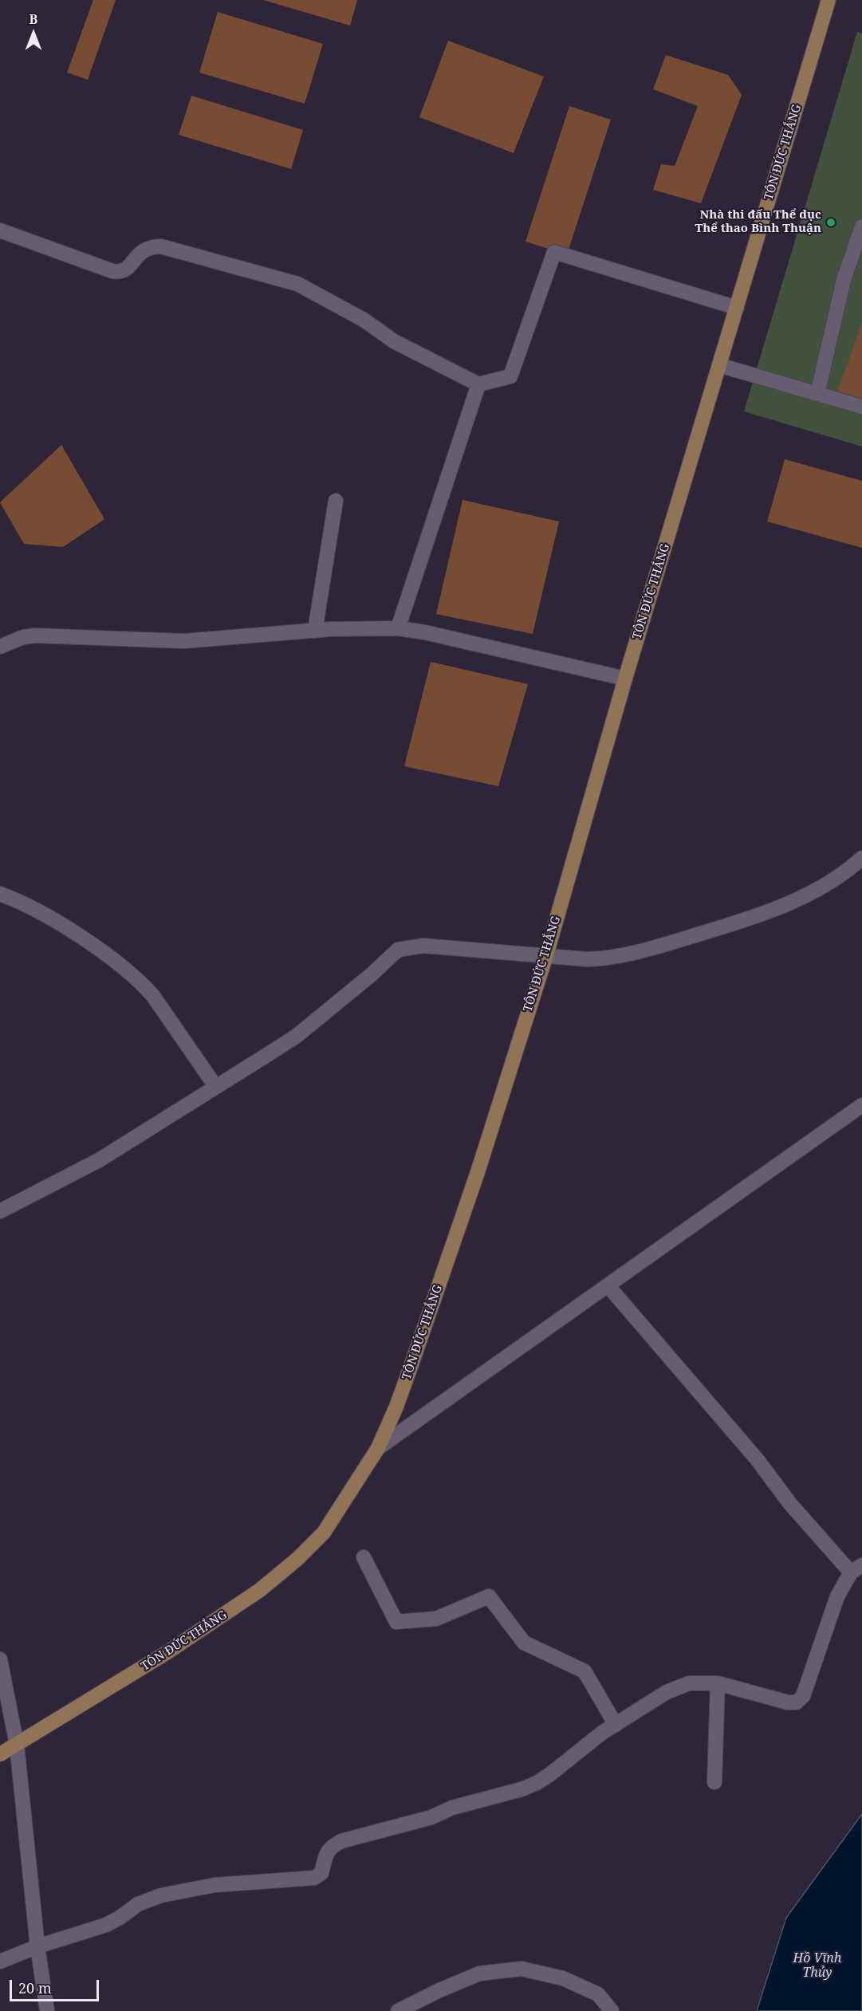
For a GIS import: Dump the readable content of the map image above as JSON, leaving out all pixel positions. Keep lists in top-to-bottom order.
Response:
{
  "streets": {
    "street": ["TÔN ĐỨC THẮNG"]
  },
  "water": ["Hồ Vĩnh Thủy"],
  "places": ["Nhà thi đấu Thể dục Thể thao Bình Thuận"],
  "scale_bar": "20 m",
  "north": "top"
}
